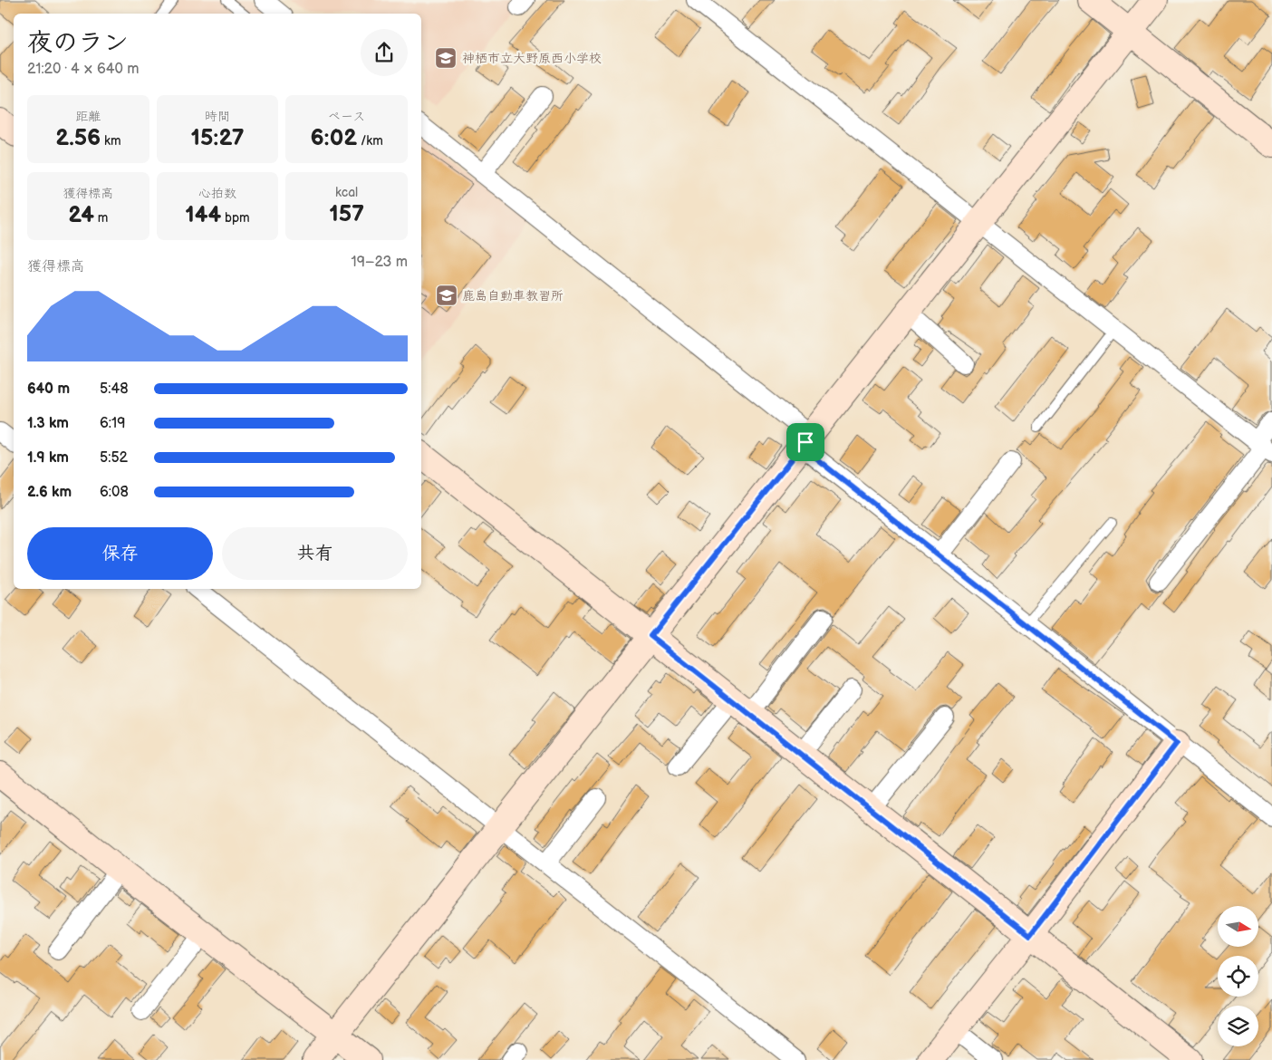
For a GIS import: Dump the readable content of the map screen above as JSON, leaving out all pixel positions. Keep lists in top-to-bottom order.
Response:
{
  "places": {
    "school or university": ["神栖市立大野原西小学校", "鹿島自動車教習所"]
  },
  "north": "right",
  "page": {
    "heading": ["夜のラン", "21:20 · 4 × 640 m"],
    "stats": [
      ["距離", "2.56 km"],
      ["時間", "15:27"],
      ["ペース", "6:02 /km"],
      ["獲得標高", "24 m"],
      ["心拍数", "144 bpm"],
      ["kcal", "157"]
    ],
    "chart": ["獲得標高", "19–23 m"],
    "list": [
      {
        "name": "640 m",
        "note": "5:48"
      },
      {
        "name": "1.3 km",
        "note": "6:19"
      },
      {
        "name": "1.9 km",
        "note": "5:52"
      },
      {
        "name": "2.6 km",
        "note": "6:08"
      }
    ],
    "buttons": ["保存", "共有"]
  }
}
